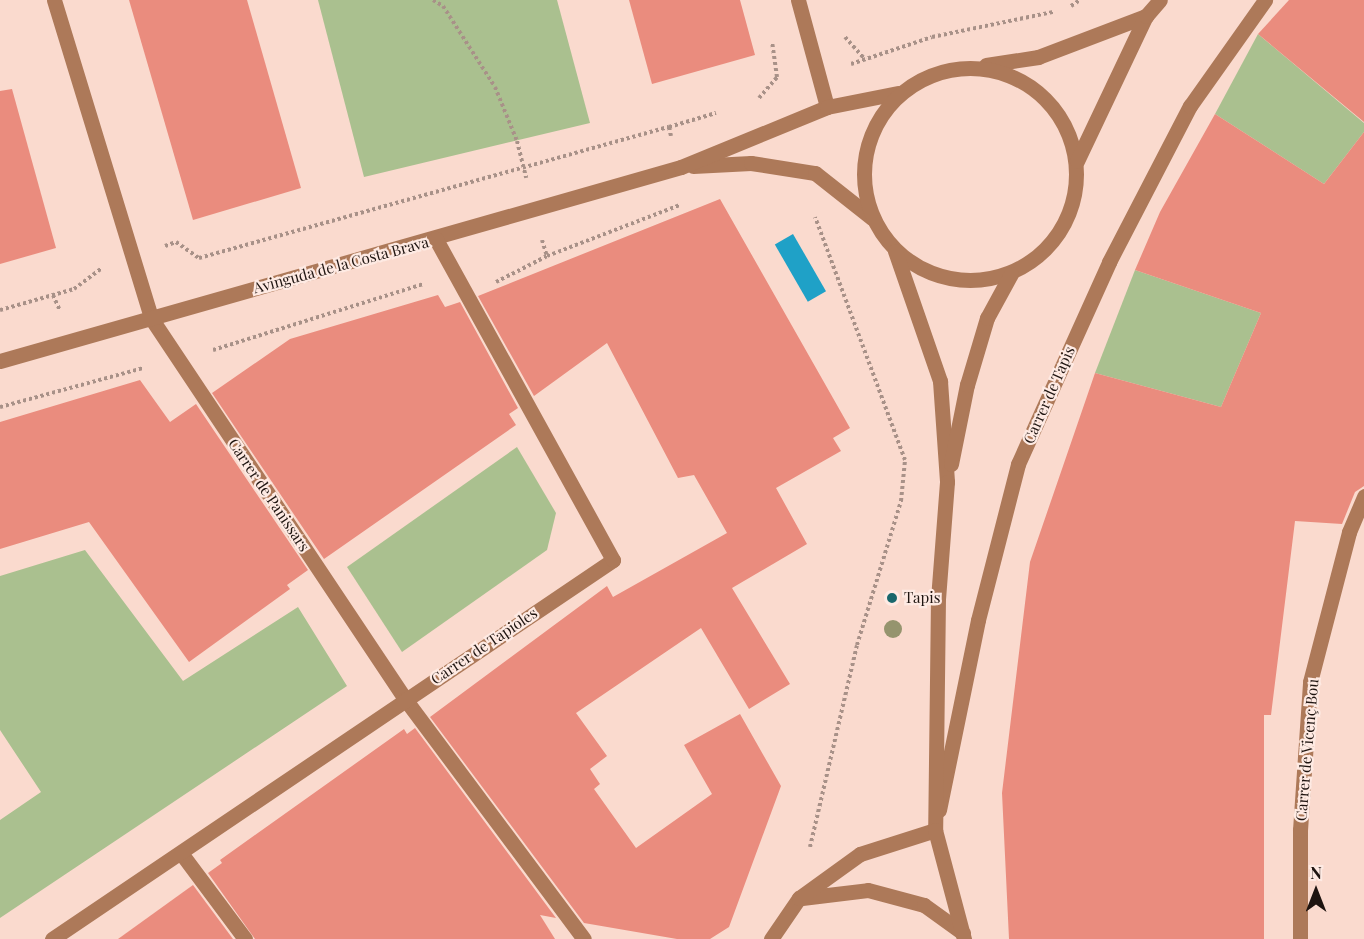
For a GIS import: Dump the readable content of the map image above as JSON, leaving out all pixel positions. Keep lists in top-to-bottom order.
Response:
{
  "streets": {
    "street": [
      "Avinguda de la Costa Brava",
      "Carrer de Tapis",
      "Carrer de Panissars",
      "Carrer de Tapioles",
      "Carrer de Vicenç Bou"
    ]
  },
  "crossings": [
    ["Avinguda de la Costa Brava", "Carrer de Tapis"],
    ["Avinguda de la Costa Brava", "Carrer de Panissars"],
    ["Avinguda de la Costa Brava", "Carrer de Tapioles"],
    ["Carrer de Panissars", "Carrer de Tapioles"]
  ],
  "places": ["Tapis"],
  "north": "top"
}
